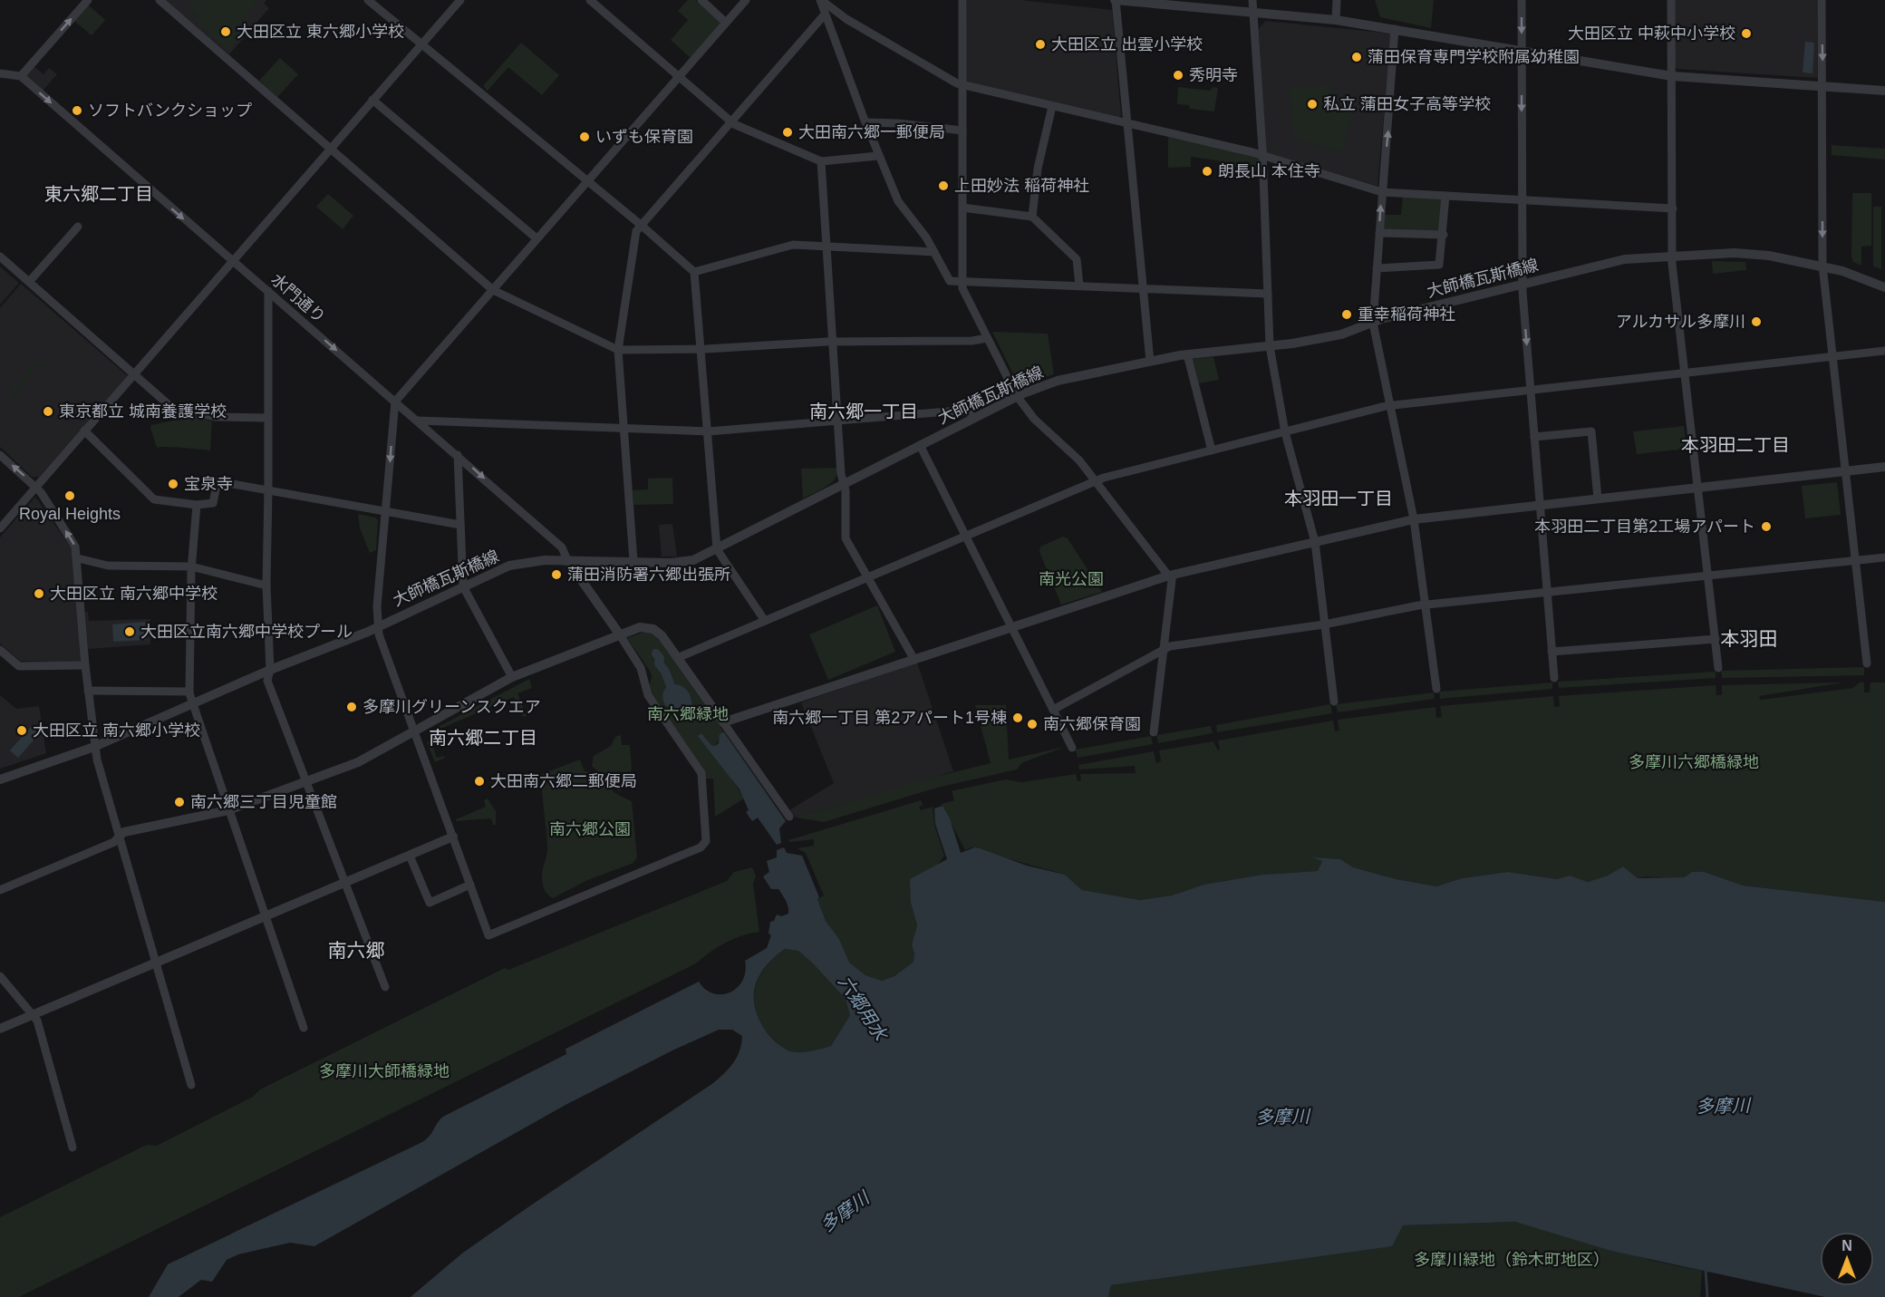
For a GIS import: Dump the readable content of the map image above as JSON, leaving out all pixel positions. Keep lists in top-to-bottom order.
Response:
{
  "streets": {
    "street": ["大師橋瓦斯橋線", "水門通り"]
  },
  "crossings": [
    ["大師橋瓦斯橋線", "水門通り"]
  ],
  "one_way": ["水門通り"],
  "districts": [
    "東六郷二丁目",
    "南六郷一丁目",
    "本羽田二丁目",
    "本羽田一丁目",
    "本羽田",
    "南六郷二丁目",
    "南六郷"
  ],
  "water": ["六郷用水", "多摩川"],
  "parks": [
    "南光公園",
    "南六郷緑地",
    "多摩川六郷橋緑地",
    "南六郷公園",
    "多摩川大師橋緑地",
    "多摩川緑地（鈴木町地区）"
  ],
  "places": [
    "大田区立 東六郷小学校",
    "大田区立 中萩中小学校",
    "大田区立 出雲小学校",
    "蒲田保育専門学校附属幼稚園",
    "秀明寺",
    "私立 蒲田女子高等学校",
    "ソフトバンクショップ",
    "大田南六郷一郵便局",
    "いずも保育園",
    "朗長山 本住寺",
    "上田妙法 稲荷神社",
    "重幸稲荷神社",
    "アルカサル多摩川",
    "東京都立 城南養護学校",
    "宝泉寺",
    "Royal Heights",
    "本羽田二丁目第2工場アパート",
    "蒲田消防署六郷出張所",
    "大田区立 南六郷中学校",
    "大田区立南六郷中学校プール",
    "多摩川グリーンスクエア",
    "南六郷一丁目 第2アパート1号棟",
    "南六郷保育園",
    "大田区立 南六郷小学校",
    "大田南六郷二郵便局",
    "南六郷三丁目児童館"
  ],
  "north": "top"
}
